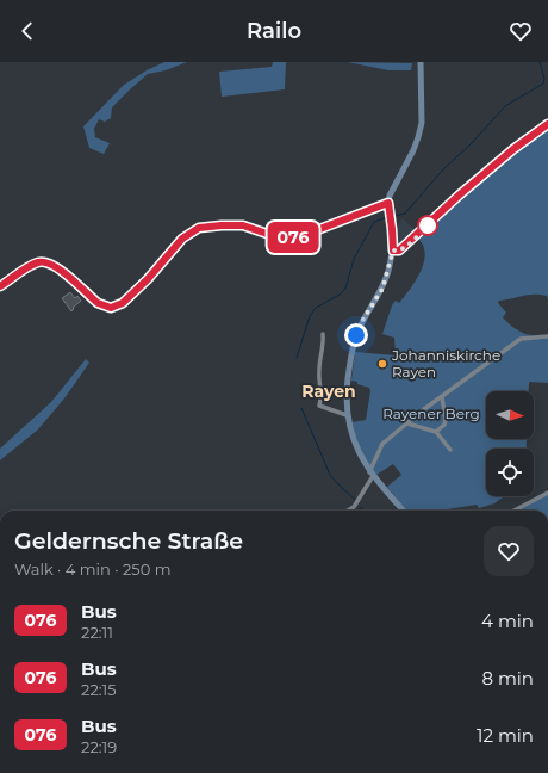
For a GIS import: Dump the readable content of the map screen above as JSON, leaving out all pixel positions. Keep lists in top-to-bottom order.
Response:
{
  "districts": ["Rayen"],
  "parks": ["Rayener Berg"],
  "places": ["Johanniskirche Rayen"],
  "lines": ["bus line 076"],
  "north": "right",
  "page": {
    "header": "Railo",
    "on_map": "076",
    "heading": ["Geldernsche Straße", "Walk · 4 min · 250 m"],
    "list": [
      {
        "mark": "076",
        "name": "Bus",
        "note": "22:11",
        "value": "4 min"
      },
      {
        "mark": "076",
        "name": "Bus",
        "note": "22:15",
        "value": "8 min"
      },
      {
        "mark": "076",
        "name": "Bus",
        "note": "22:19",
        "value": "12 min"
      }
    ]
  }
}
